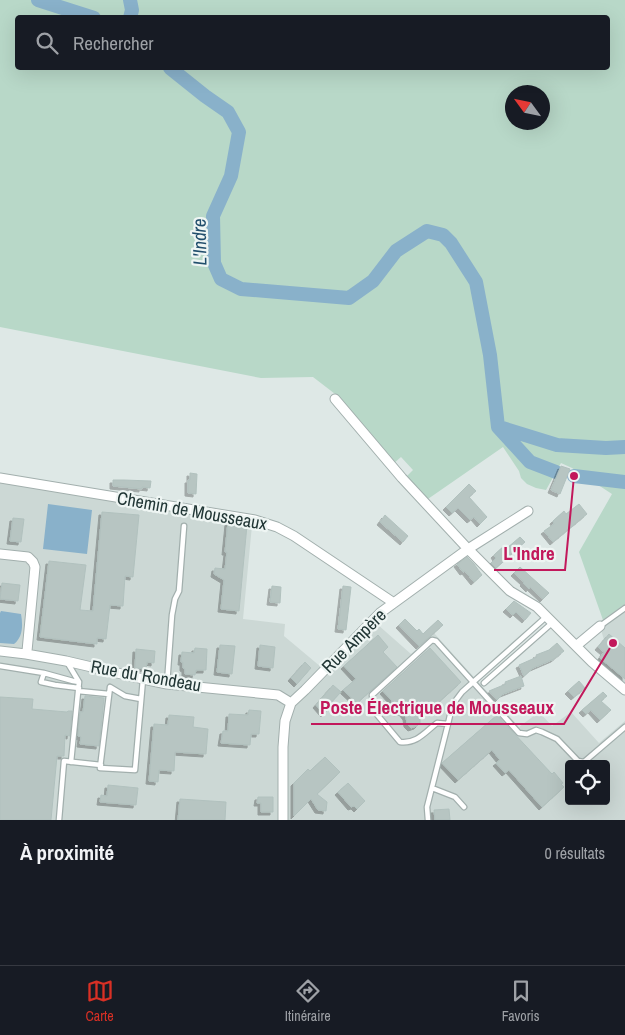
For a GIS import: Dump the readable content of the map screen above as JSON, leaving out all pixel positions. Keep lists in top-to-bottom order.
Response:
{
  "streets": {
    "street": ["Chemin de Mousseaux", "Rue Ampère", "Rue du Rondeau"]
  },
  "crossings": [
    ["Chemin de Mousseaux", "Rue Ampère"],
    ["Rue Ampère", "Rue du Rondeau"]
  ],
  "water": ["L'Indre"],
  "places": ["L'Indre", "Poste Électrique de Mousseaux"],
  "north": "top left",
  "page": {
    "search": "Rechercher",
    "heading": ["À proximité", "0 résultats"],
    "nav": ["Carte", "Itinéraire", "Favoris"]
  }
}
